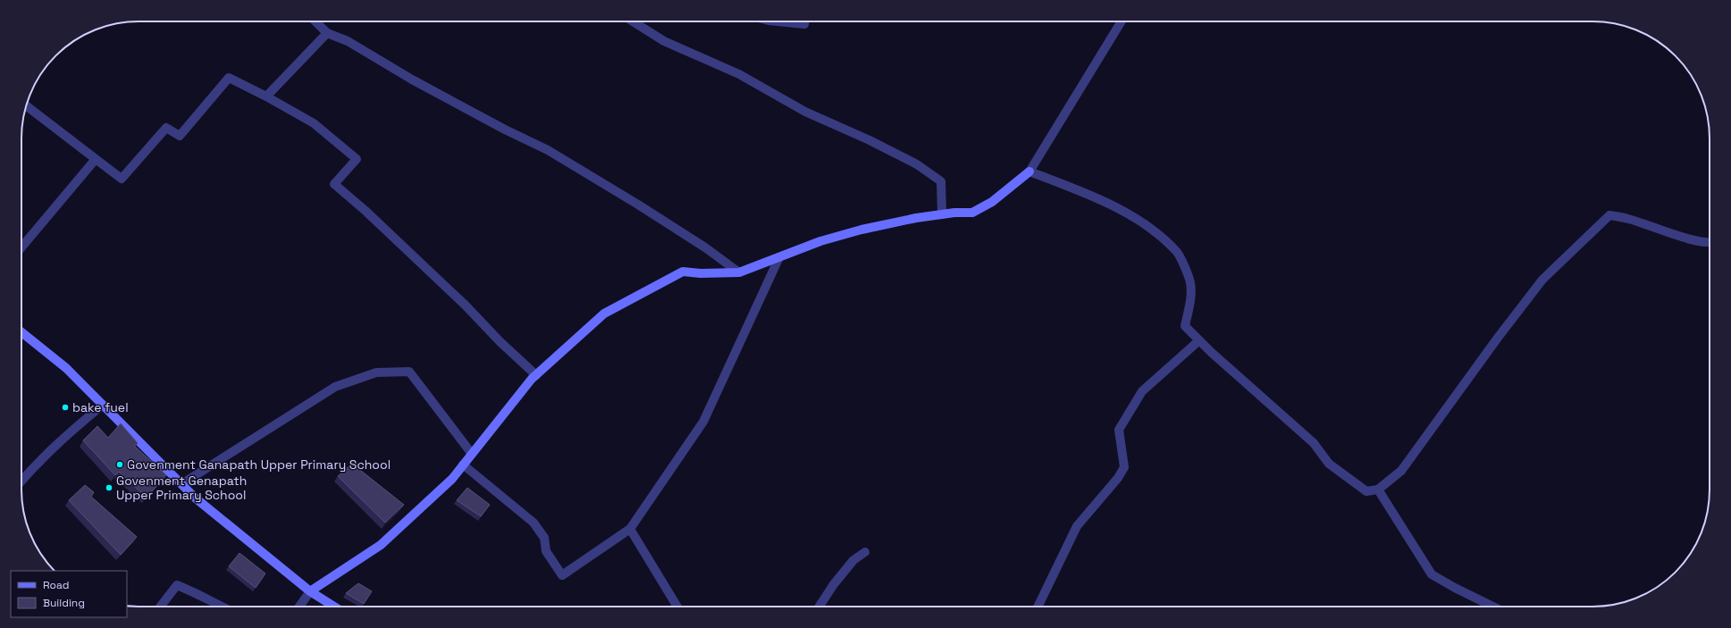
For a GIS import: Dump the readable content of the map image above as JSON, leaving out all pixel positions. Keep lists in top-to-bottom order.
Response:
{
  "places": ["bake fuel", "Govenment Ganapath Upper Primary School", "Govenment Genapath Upper Primary School"],
  "legend": ["Road", "Building"]
}
